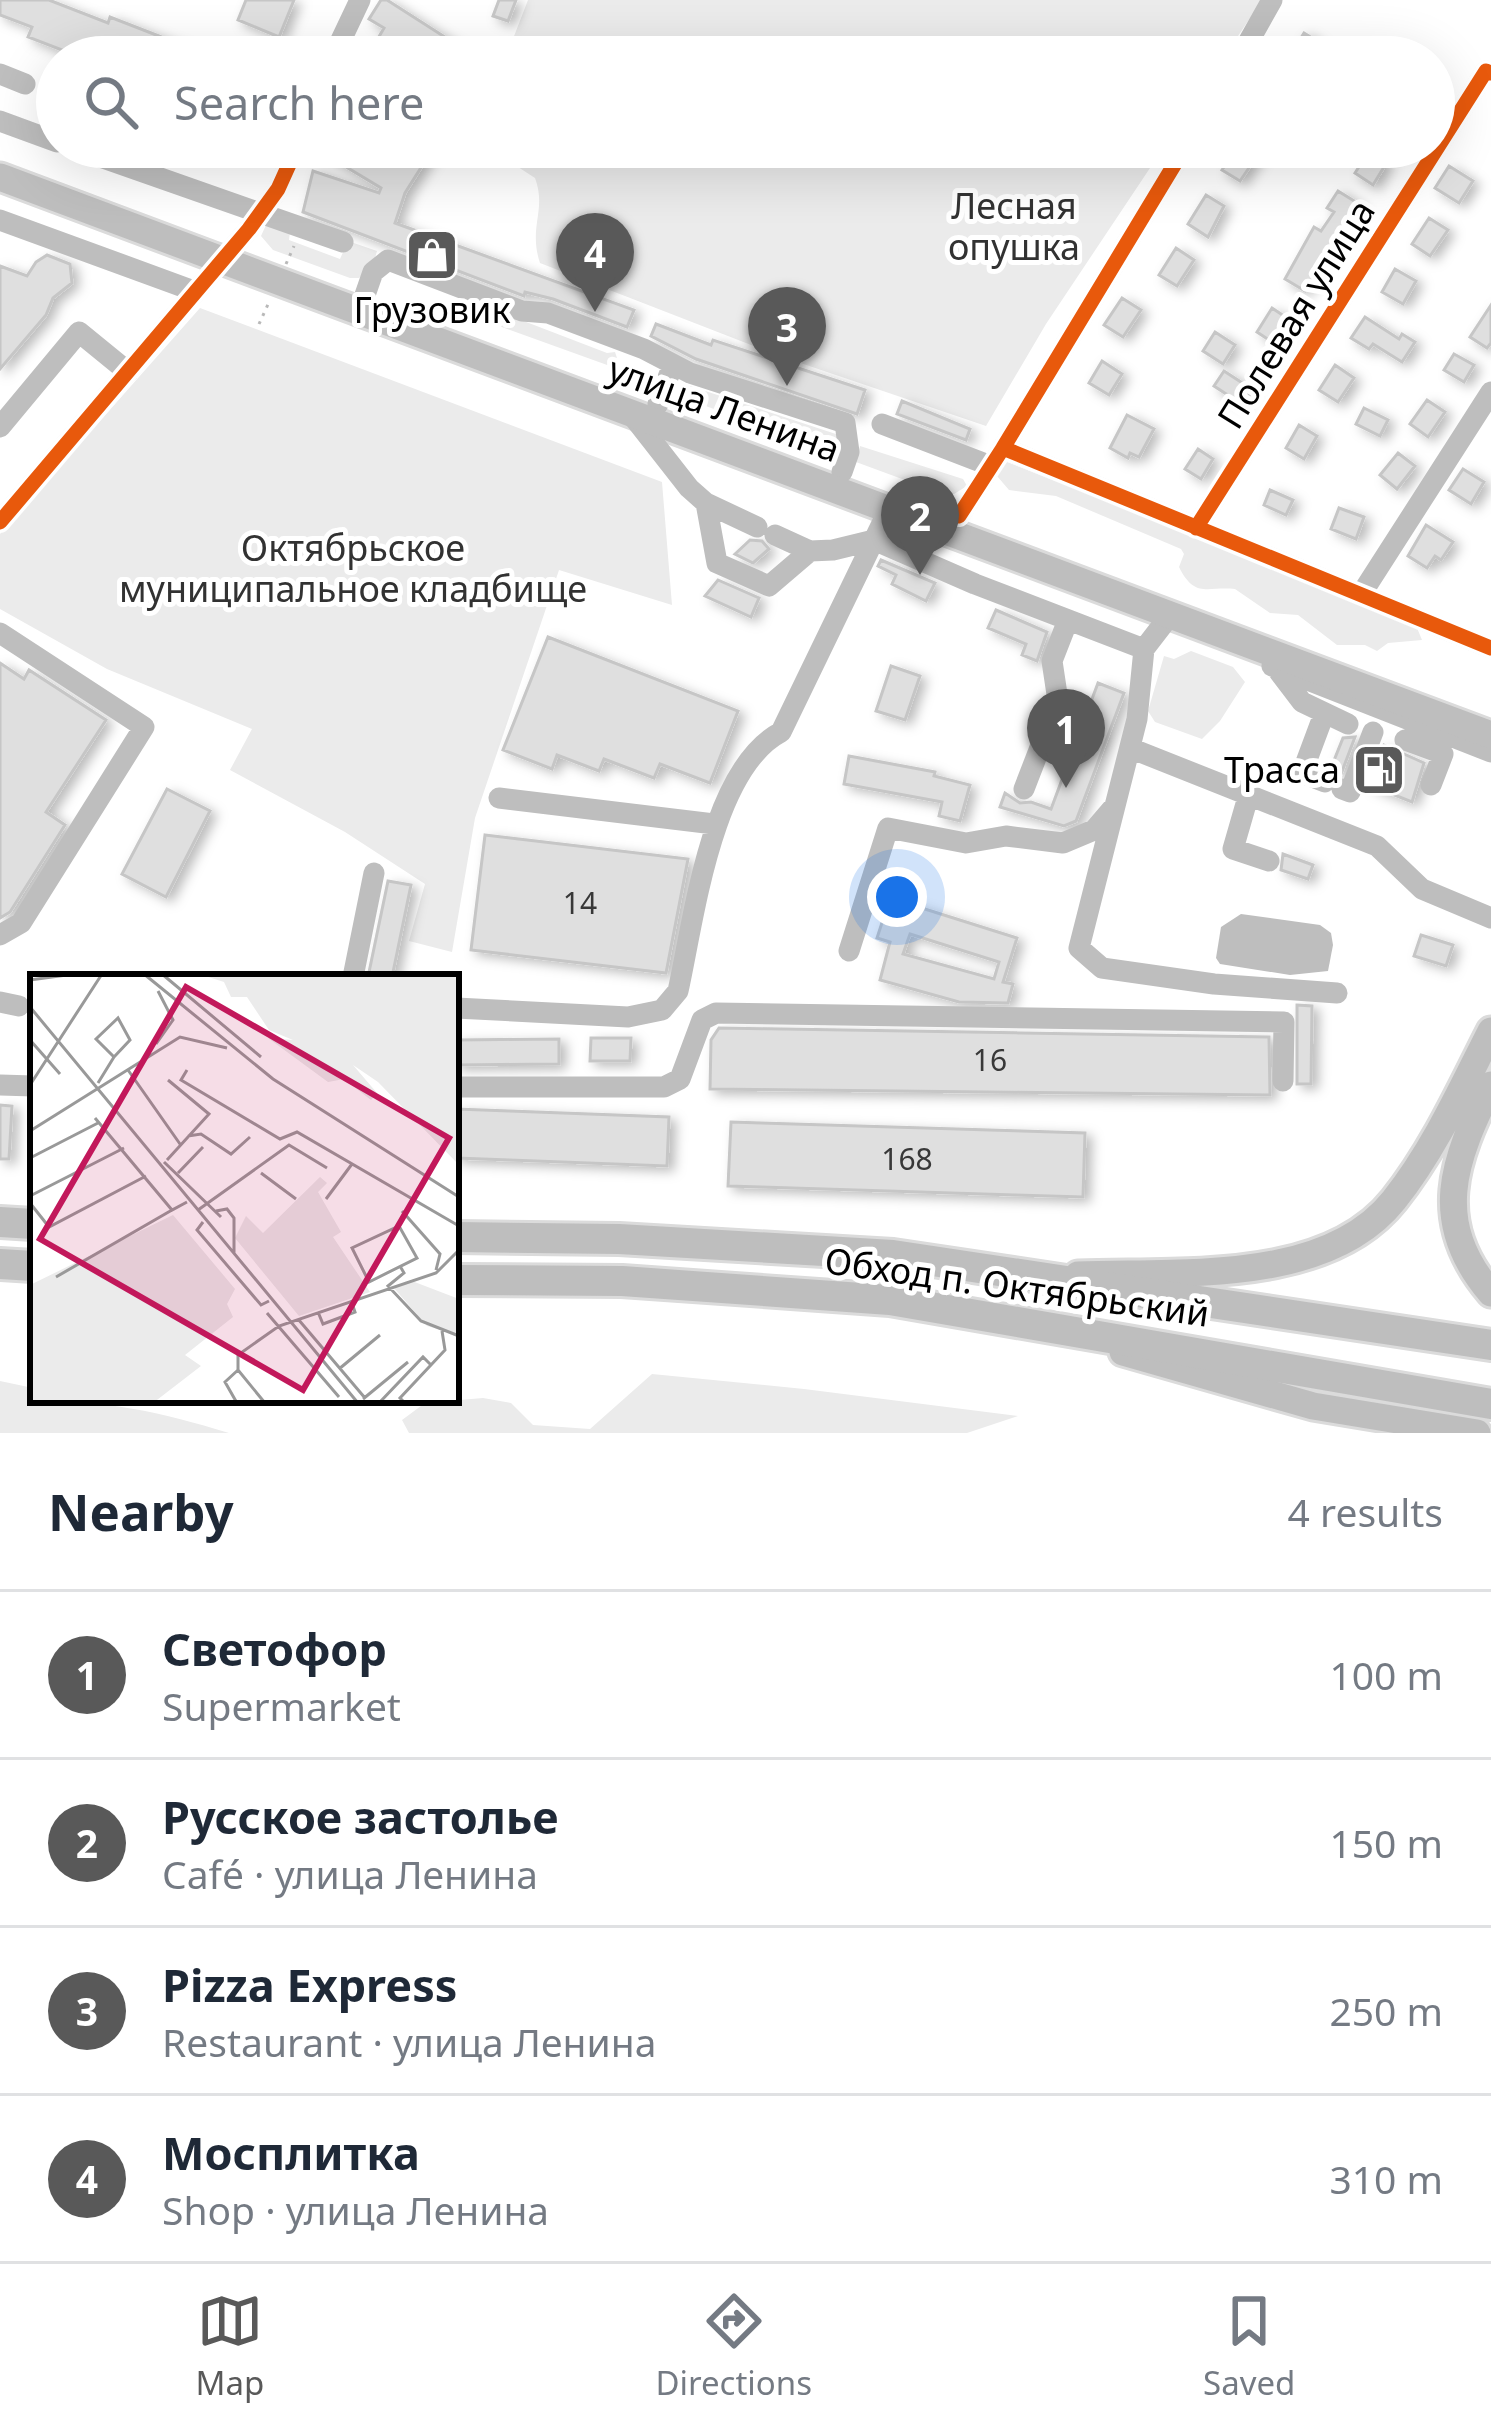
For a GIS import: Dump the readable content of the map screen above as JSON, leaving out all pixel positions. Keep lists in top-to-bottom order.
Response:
{
  "streets": {
    "highway": ["Обход п. Октябрьский"],
    "main road": ["улица Ленина"],
    "street": ["Полевая улица"]
  },
  "parks": ["Лесная опушка", "Октябрьское муниципальное кладбище"],
  "places": {
    "shop": ["Грузовик"],
    "fuel station": ["Трасса"]
  },
  "house_numbers": ["14", "16", "168"],
  "page": {
    "search": "Search here",
    "pins": [
      "4",
      "3",
      "2",
      "1"
    ],
    "heading": ["Nearby", "4 results"],
    "list": [
      {
        "mark": "1",
        "name": "Светофор",
        "note": "Supermarket",
        "value": "100 m"
      },
      {
        "mark": "2",
        "name": "Русское застолье",
        "note": "Café · улица Ленина",
        "value": "150 m"
      },
      {
        "mark": "3",
        "name": "Pizza Express",
        "note": "Restaurant · улица Ленина",
        "value": "250 m"
      },
      {
        "mark": "4",
        "name": "Мосплитка",
        "note": "Shop · улица Ленина",
        "value": "310 m"
      }
    ],
    "nav": ["Map", "Directions", "Saved"]
  }
}
